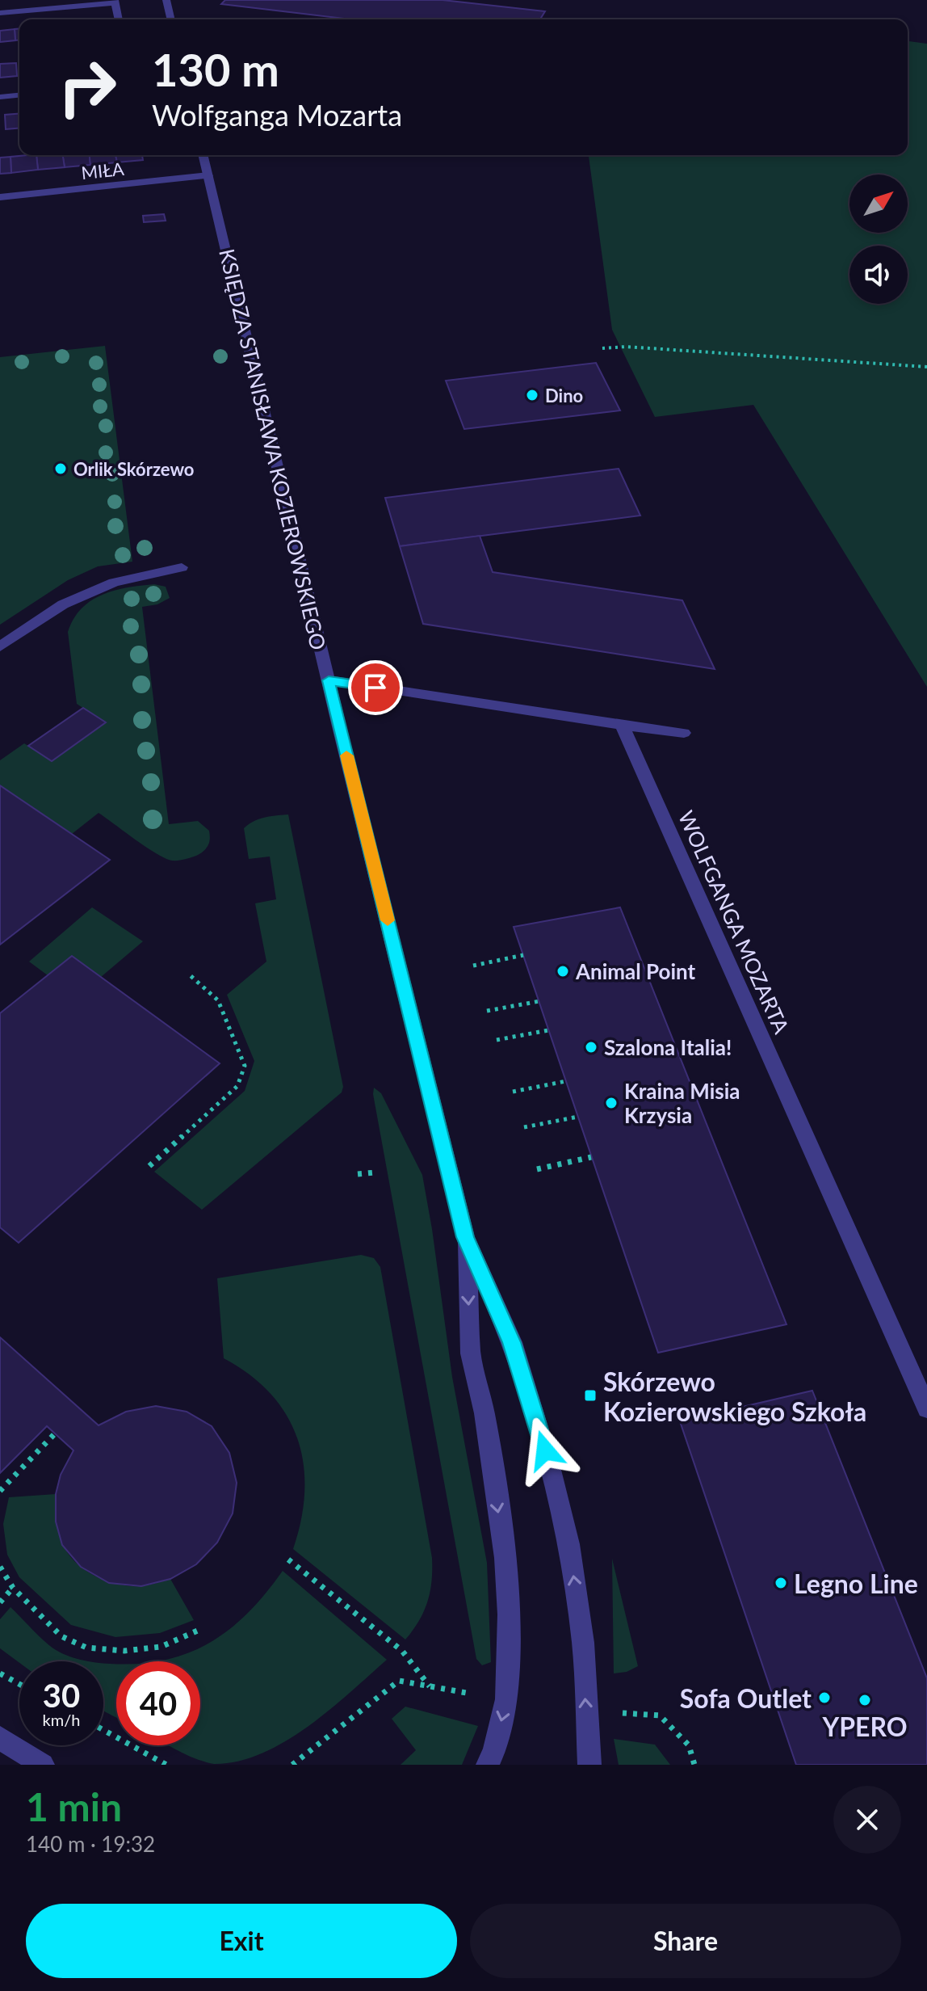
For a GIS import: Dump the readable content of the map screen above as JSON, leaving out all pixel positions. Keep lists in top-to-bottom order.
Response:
{
  "streets": {
    "street": ["MIŁA", "KSIĘDZA STANISŁAWA KOZIEROWSKIEGO", "WOLFGANGA MOZARTA"]
  },
  "crossings": [
    ["MIŁA", "KSIĘDZA STANISŁAWA KOZIEROWSKIEGO"]
  ],
  "places": {
    "other": [
      "Dino",
      "Orlik Skórzewo",
      "Animal Point",
      "Szalona Italia!",
      "Kraina Misia Krzysia",
      "Legno Line",
      "Sofa Outlet",
      "YPERO"
    ],
    "transit": ["Skórzewo Kozierowskiego Szkoła"]
  },
  "north": "top right",
  "page": {
    "turn": ["130 m", "Wolfganga Mozarta"],
    "speed": "30 km/h",
    "limit": "40",
    "heading": ["1 min", "140 m · 19:32"],
    "buttons": ["Exit", "Share"]
  }
}
